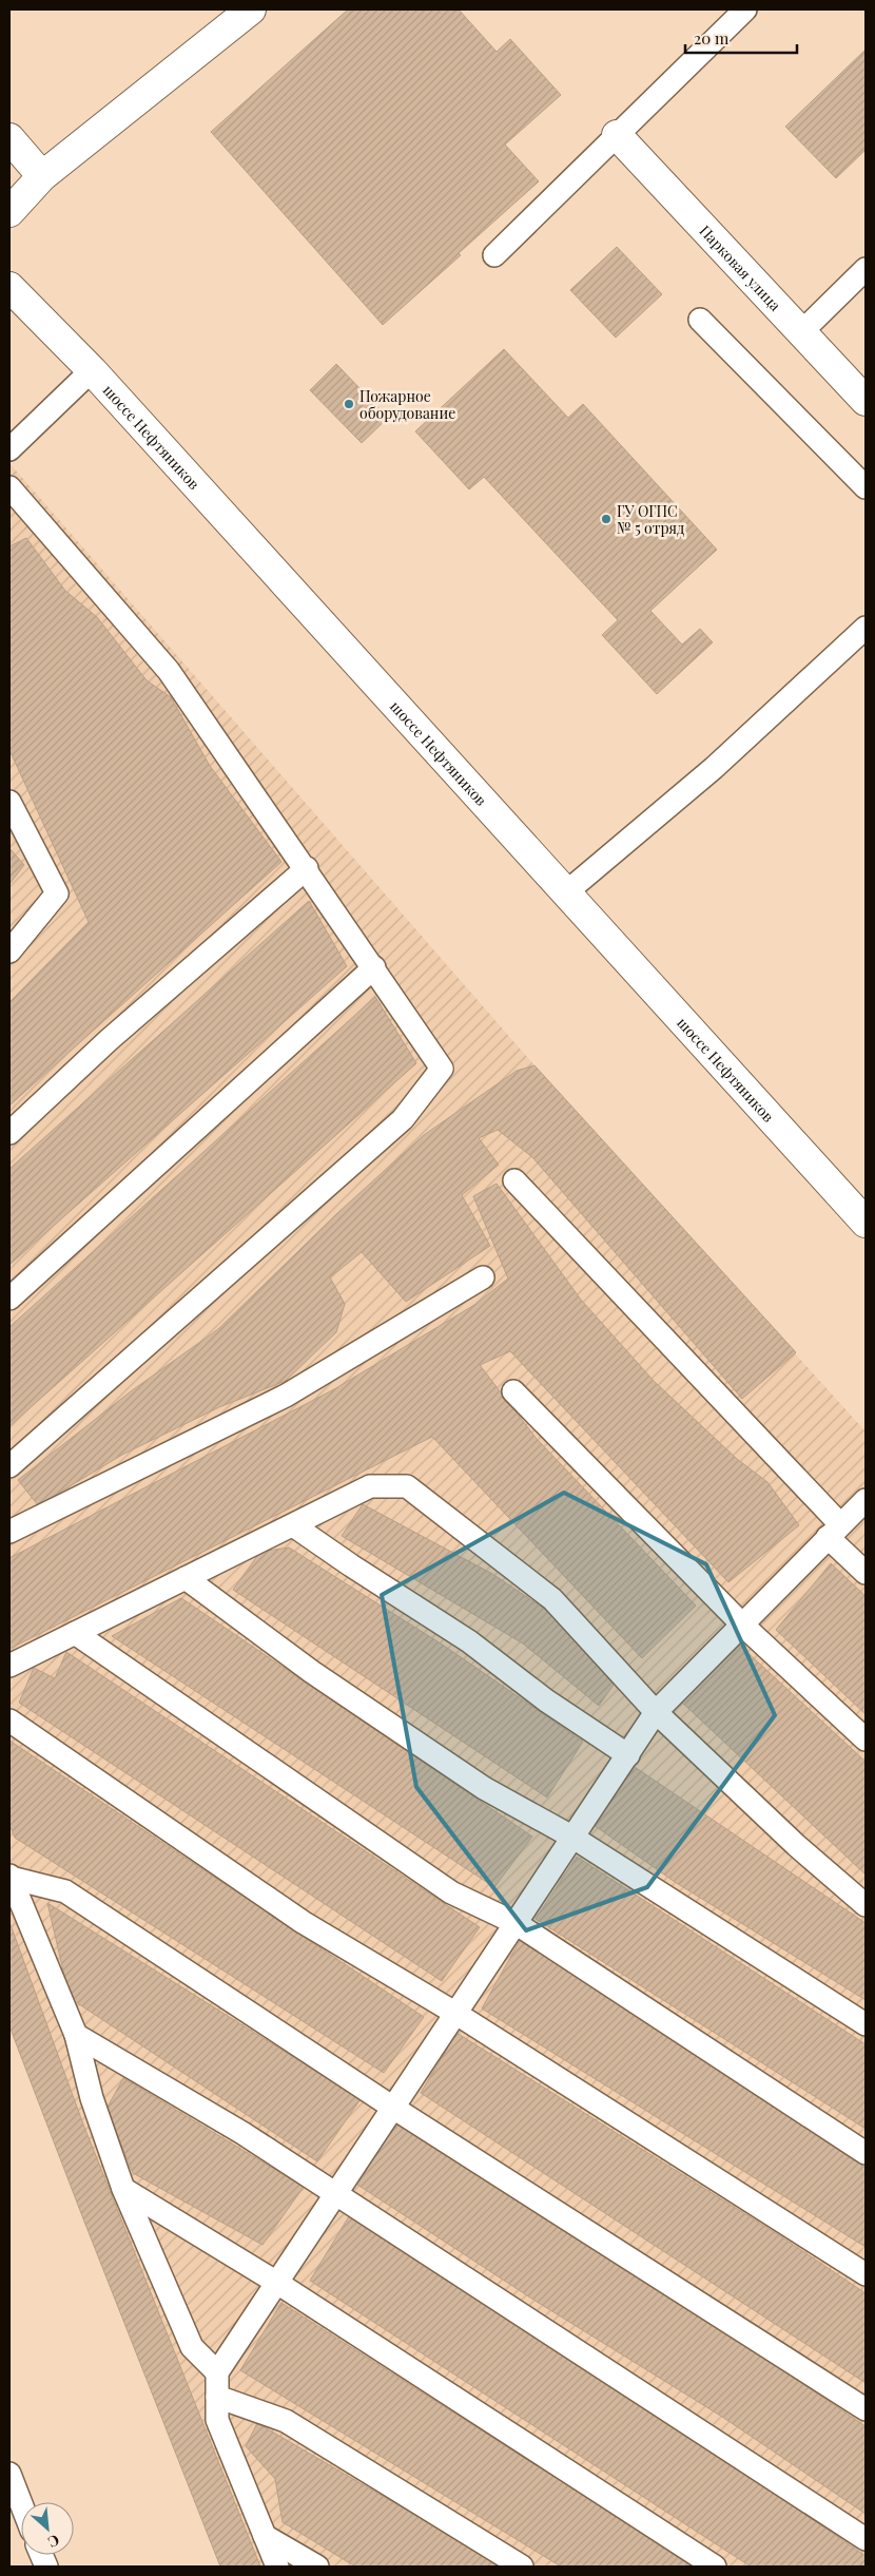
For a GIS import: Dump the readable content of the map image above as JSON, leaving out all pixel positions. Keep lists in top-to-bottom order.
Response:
{
  "streets": {
    "main road": ["Парковая улица", "шоссе Нефтяников"]
  },
  "places": ["Пожарное оборудование", "ГУ ОГПС № 5 отряд"],
  "scale_bar": "20 m",
  "north": "bottom right"
}
